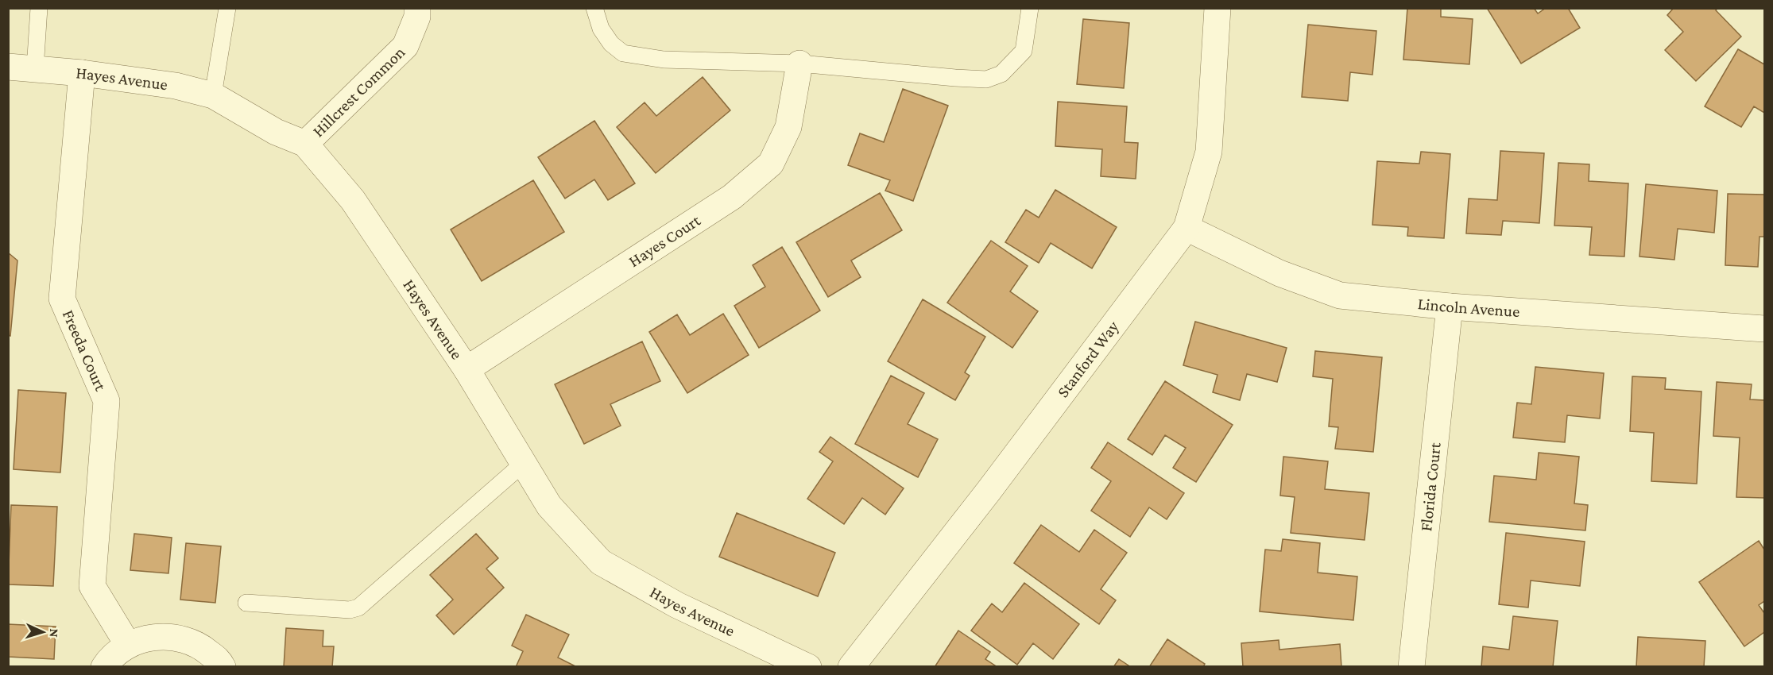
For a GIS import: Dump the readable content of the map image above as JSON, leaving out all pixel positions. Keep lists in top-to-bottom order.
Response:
{
  "streets": {
    "street": [
      "Hayes Avenue",
      "Hillcrest Common",
      "Hayes Court",
      "Lincoln Avenue",
      "Freeda Court",
      "Stanford Way",
      "Florida Court"
    ]
  },
  "crossings": [
    ["Hayes Avenue", "Hillcrest Common"],
    ["Hayes Avenue", "Hayes Court"],
    ["Hayes Avenue", "Freeda Court"],
    ["Lincoln Avenue", "Stanford Way"],
    ["Lincoln Avenue", "Florida Court"]
  ],
  "north": "right"
}
